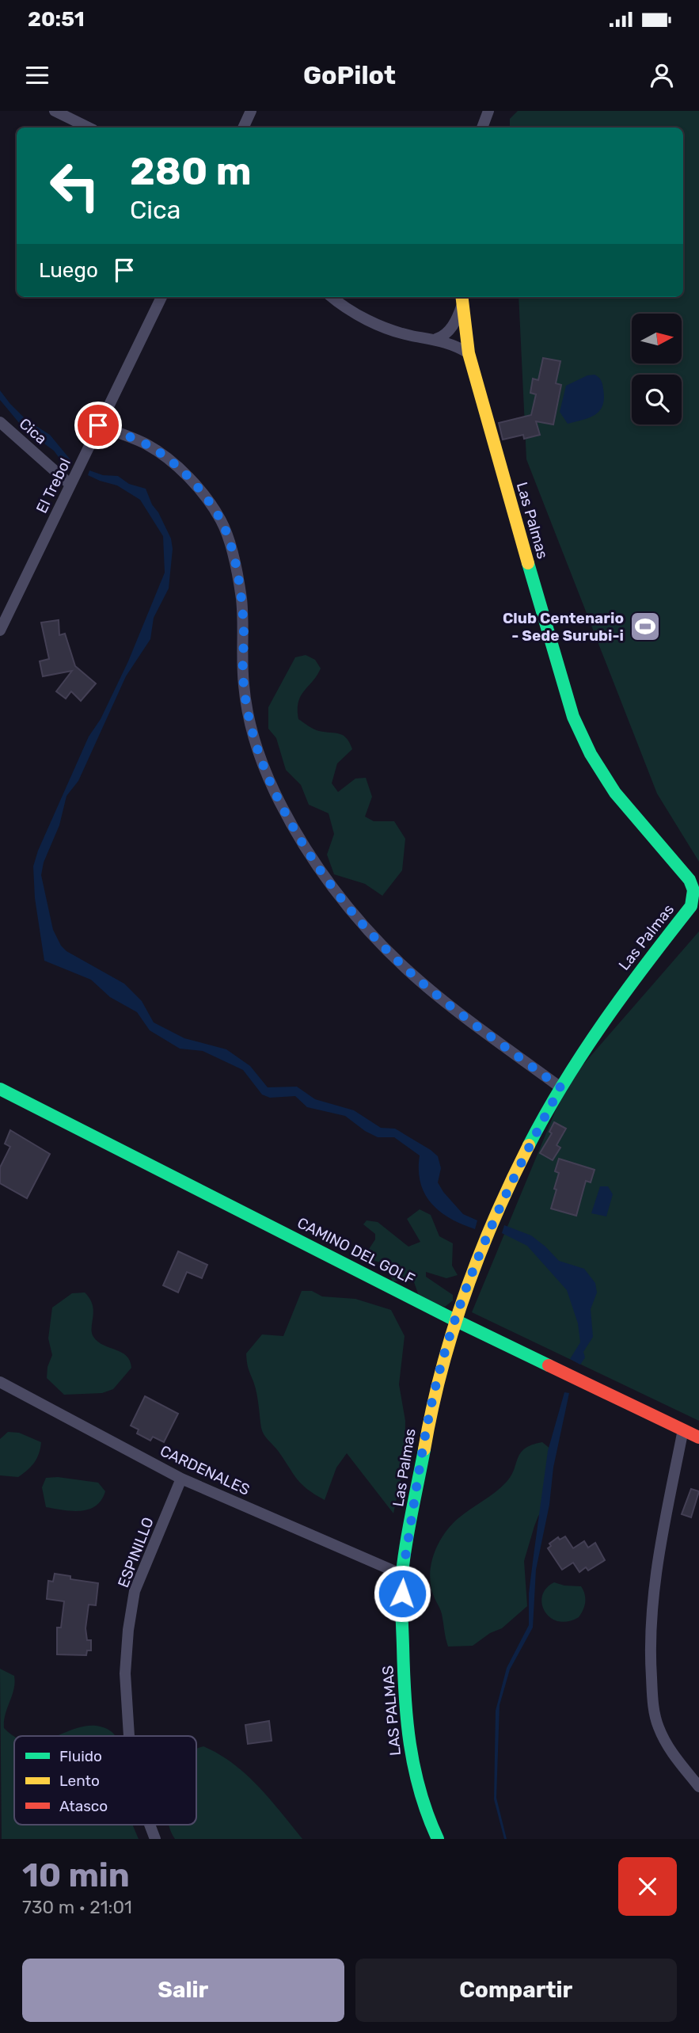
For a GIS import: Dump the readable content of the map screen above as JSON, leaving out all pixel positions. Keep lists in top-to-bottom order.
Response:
{
  "streets": {
    "street": [
      "Cica",
      "El Trebol",
      "Las Palmas",
      "CAMINO DEL GOLF",
      "CARDENALES",
      "ESPINILLO",
      "LAS PALMAS"
    ]
  },
  "crossings": [
    ["Cica", "El Trebol"],
    ["Las Palmas", "CAMINO DEL GOLF"],
    ["Las Palmas", "CARDENALES"],
    ["Las Palmas", "LAS PALMAS"],
    ["CARDENALES", "ESPINILLO"],
    ["CARDENALES", "LAS PALMAS"]
  ],
  "places": {
    "sports": ["Club Centenario - Sede Surubi-i"]
  },
  "legend": ["Fluido", "Lento", "Atasco"],
  "north": "right",
  "page": {
    "status": "20:51",
    "header": "GoPilot",
    "turn": ["280 m", "Cica"],
    "then": "Luego",
    "heading": ["10 min", "730 m · 21:01"],
    "buttons": ["Salir", "Compartir"]
  }
}
